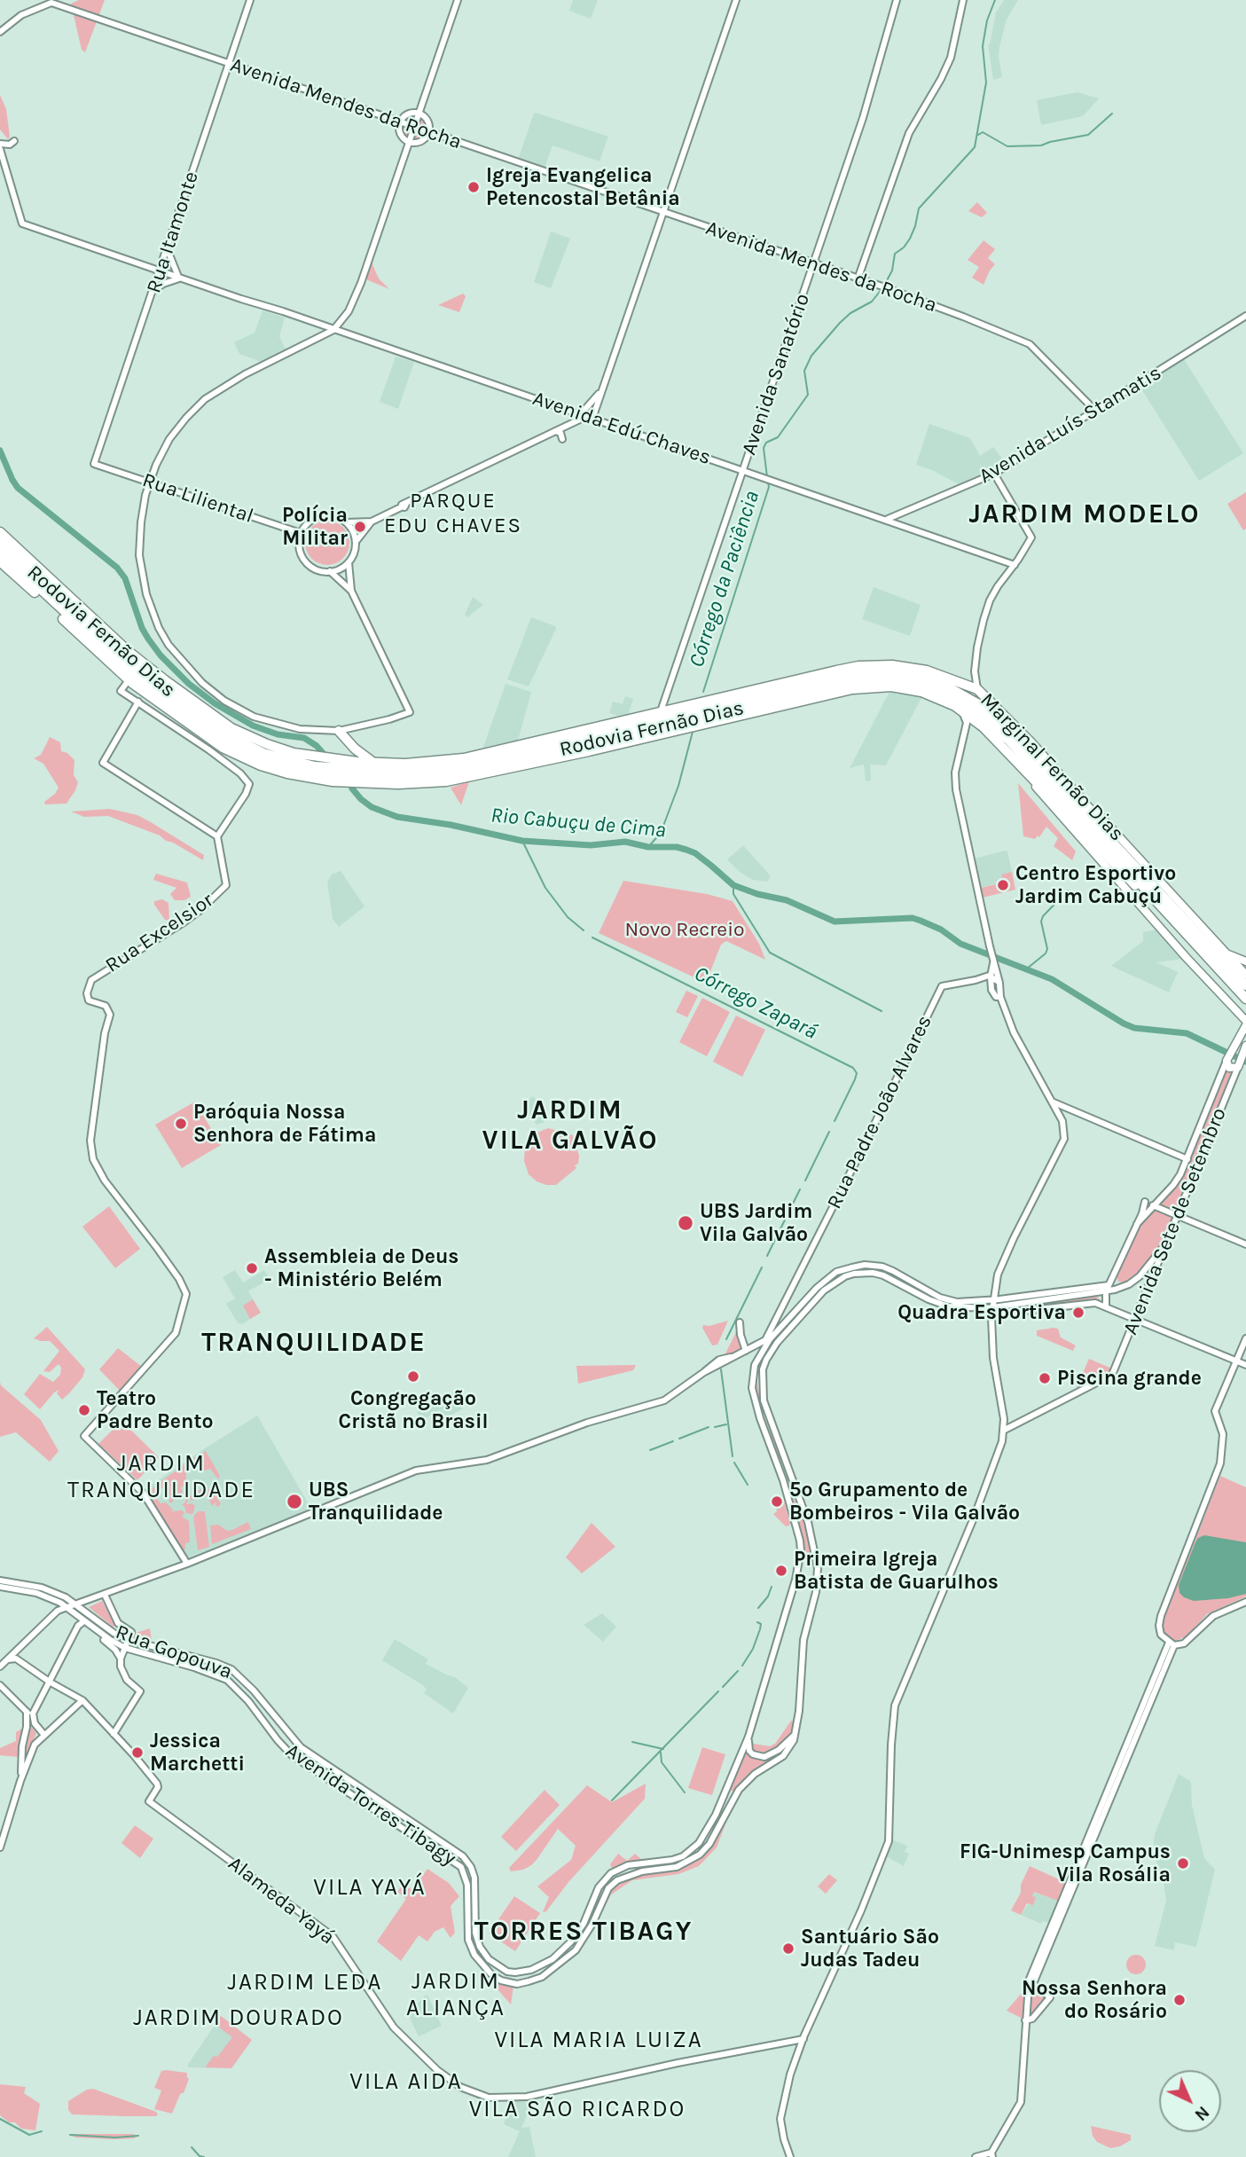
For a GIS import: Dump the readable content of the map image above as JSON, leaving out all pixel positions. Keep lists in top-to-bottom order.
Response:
{
  "streets": {
    "highway": ["Rodovia Fernão Dias", "Marginal Fernão Dias"],
    "street": [
      "Avenida Mendes da Rocha",
      "Rua Itamonte",
      "Avenida Sanatório",
      "Avenida Luís Stamatis",
      "Avenida Edú Chaves",
      "Rua Liliental",
      "Rua Excelsior",
      "Rua Padre João Alvares",
      "Avenida Sete de Setembro",
      "Rua Gopouva",
      "Avenida Torres Tibagy",
      "Alameda Yayá"
    ]
  },
  "crossings": [
    ["Avenida Mendes da Rocha", "Rua Itamonte"],
    ["Avenida Mendes da Rocha", "Avenida Sanatório"],
    ["Avenida Mendes da Rocha", "Avenida Luís Stamatis"],
    ["Rua Itamonte", "Avenida Edú Chaves"],
    ["Rua Itamonte", "Rua Liliental"],
    ["Avenida Sanatório", "Avenida Edú Chaves"],
    ["Avenida Sanatório", "Marginal Fernão Dias"],
    ["Avenida Luís Stamatis", "Avenida Edú Chaves"],
    ["Rodovia Fernão Dias", "Marginal Fernão Dias"]
  ],
  "districts": [
    "PARQUE EDU CHAVES",
    "JARDIM MODELO",
    "JARDIM VILA GALVÃO",
    "TRANQUILIDADE",
    "JARDIM TRANQUILIDADE",
    "VILA YAYÁ",
    "TORRES TIBAGY",
    "JARDIM ALIANÇA",
    "JARDIM LEDA",
    "JARDIM DOURADO",
    "VILA MARIA LUIZA",
    "VILA AIDA",
    "VILA SÃO RICARDO"
  ],
  "water": ["Córrego da Paciência", "Rio Cabuçu de Cima", "Córrego Zapará"],
  "parks": ["Novo Recreio"],
  "places": [
    "Igreja Evangelica Petencostal Betânia",
    "Polícia Militar",
    "Centro Esportivo Jardim Cabuçú",
    "Paróquia Nossa Senhora de Fátima",
    "UBS Jardim Vila Galvão",
    "Assembleia de Deus - Ministério Belém",
    "Quadra Esportiva",
    "Congregação Cristã no Brasil",
    "Piscina grande",
    "Teatro Padre Bento",
    "UBS Tranquilidade",
    "5º Grupamento de Bombeiros - Vila Galvão",
    "Primeira Igreja Batista de Guarulhos",
    "Jessica Marchetti",
    "FIG-Unimesp Campus Vila Rosália",
    "Santuário São Judas Tadeu",
    "Nossa Senhora do Rosário"
  ],
  "north": "bottom right"
}
